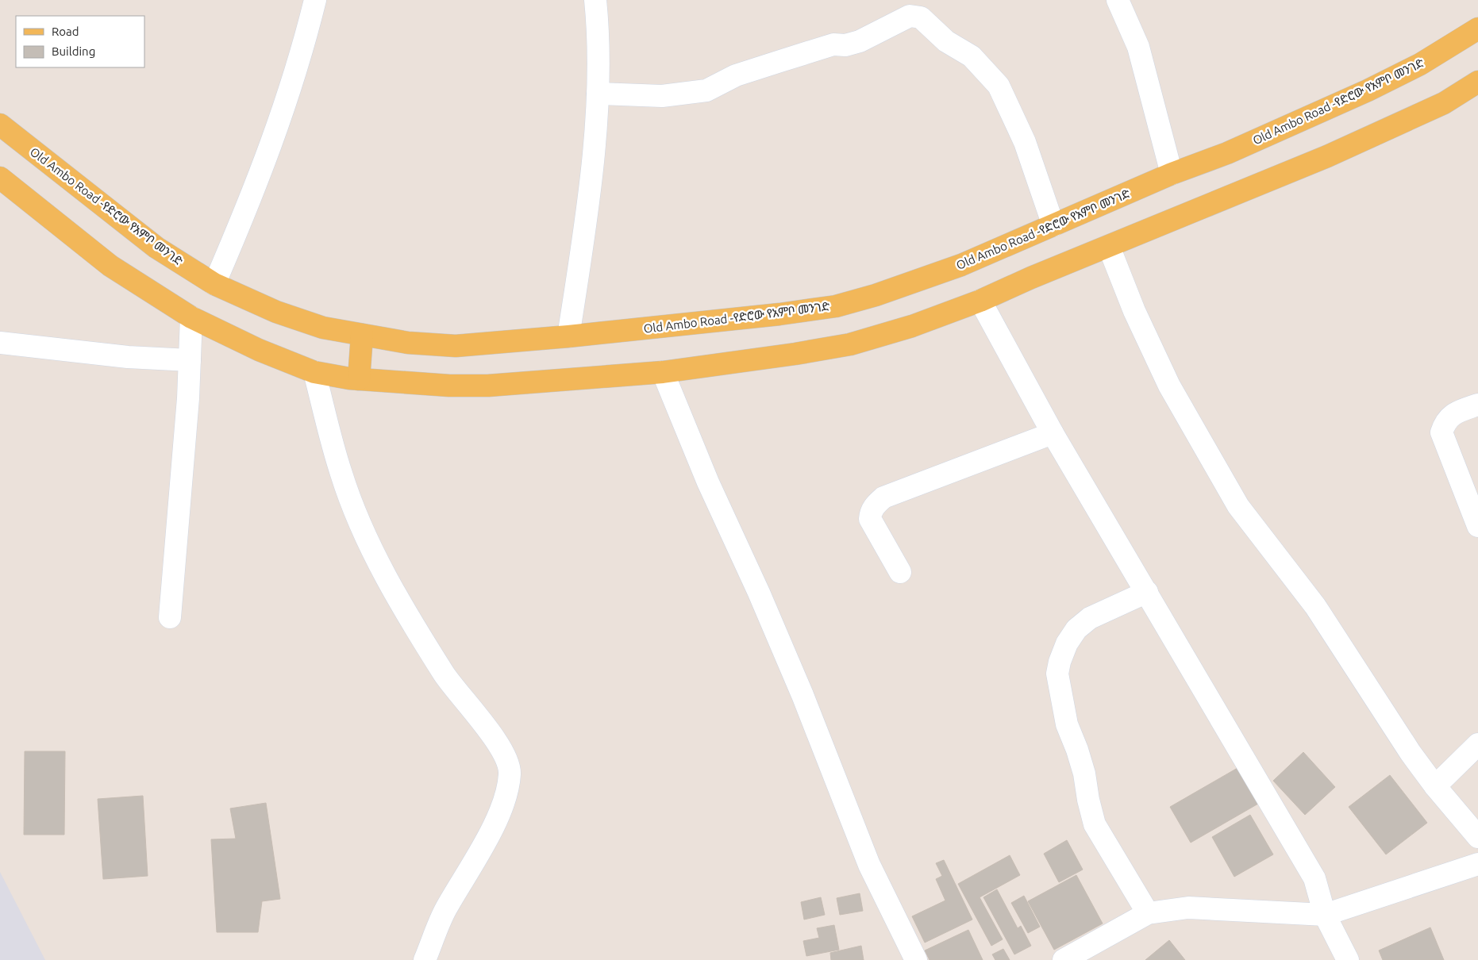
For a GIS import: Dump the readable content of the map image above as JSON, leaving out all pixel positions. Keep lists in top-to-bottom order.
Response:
{
  "streets": {
    "main road": ["Old Ambo Road -የድሮው የአምቦ መንገድ"]
  },
  "legend": ["Road", "Building"]
}
